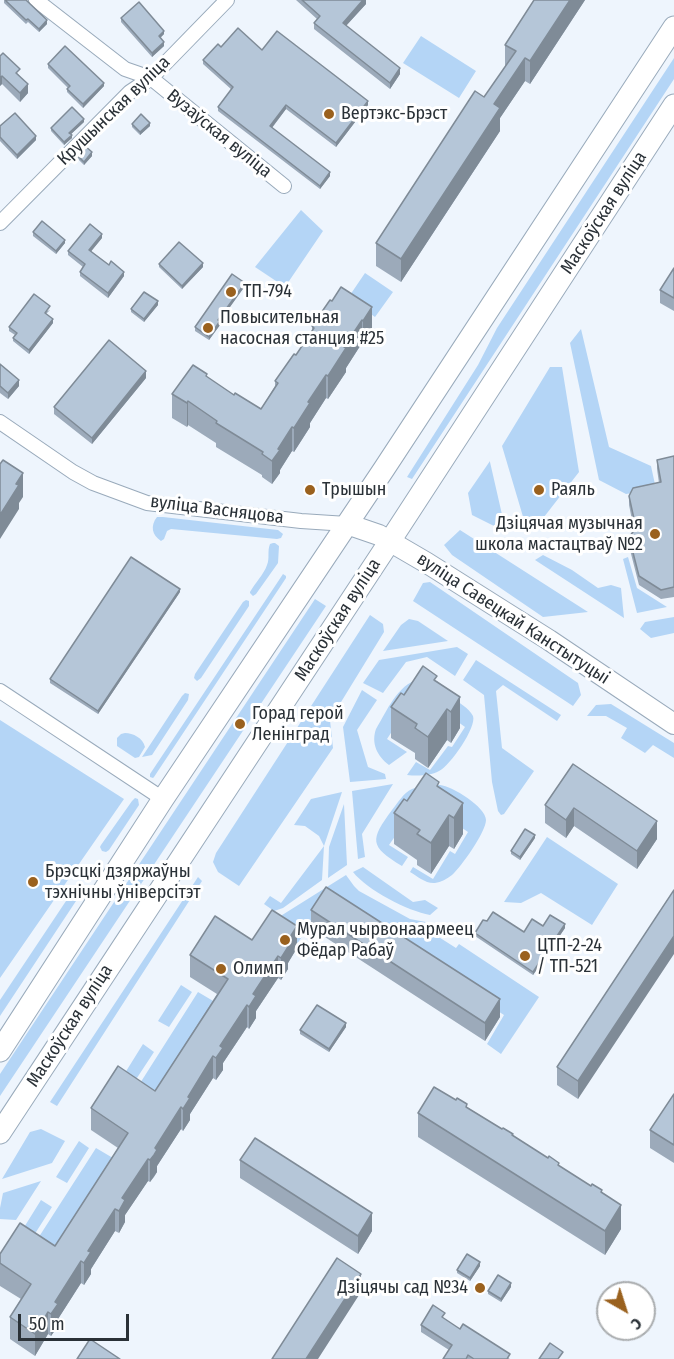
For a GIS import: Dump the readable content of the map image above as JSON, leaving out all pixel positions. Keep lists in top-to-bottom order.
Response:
{
  "streets": {
    "main road": ["Маскоўская вуліца", "вуліца Савецкай Канстытуцыі"],
    "street": ["Крушынская вуліца", "Вузаўская вуліца", "вуліца Васняцова"]
  },
  "crossings": [
    ["Крушынская вуліца", "Вузаўская вуліца"],
    ["Маскоўская вуліца", "вуліца Савецкай Канстытуцыі"],
    ["вуліца Васняцова", "вуліца Савецкай Канстытуцыі"]
  ],
  "places": [
    "Вертэкс-Брэст",
    "ТП-794",
    "Повысительная насосная станция #25",
    "Трышын",
    "Раяль",
    "Дзіцячая музычная школа мастацтваў №2",
    "Горад герой Ленінград",
    "Брэсцкі дзяржаўны тэхнічны ўніверсітэт",
    "Мурал чырвонаармеец Фёдар Рабаў",
    "ЦТП-2-24 / ТП-521",
    "Олимп",
    "Дзіцячы сад №34"
  ],
  "scale_bar": "50 m",
  "north": "bottom right"
}
